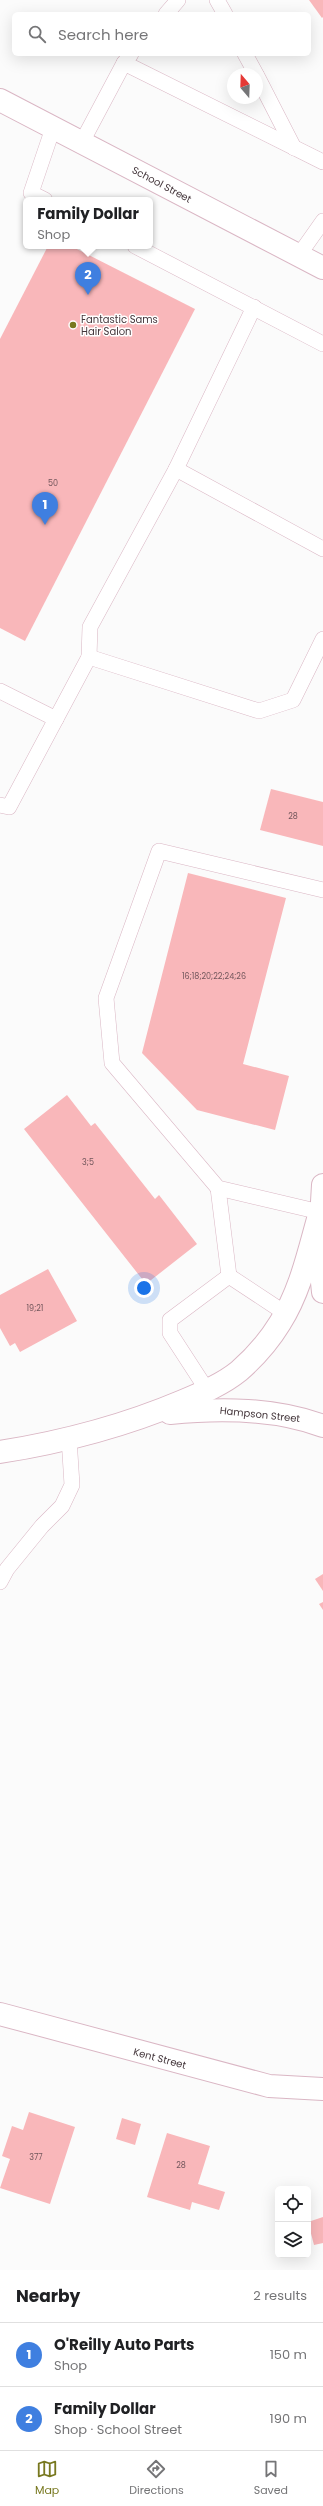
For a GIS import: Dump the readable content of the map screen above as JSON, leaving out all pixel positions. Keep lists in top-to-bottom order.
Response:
{
  "streets": {
    "street": ["School Street", "Hampson Street", "Kent Street"]
  },
  "places": ["Fantastic Sams Hair Salon"],
  "house_numbers": [
    "50",
    "28",
    "16;18;20;22;24;26",
    "3;5",
    "19;21",
    "377",
    "28"
  ],
  "north": "top",
  "page": {
    "search": "Search here",
    "popup": ["Family Dollar", "Shop"],
    "pins": ["2", "1"],
    "heading": ["Nearby", "2 results"],
    "list": [
      {
        "mark": "1",
        "name": "O'Reilly Auto Parts",
        "note": "Shop",
        "value": "150 m"
      },
      {
        "mark": "2",
        "name": "Family Dollar",
        "note": "Shop · School Street",
        "value": "190 m"
      }
    ],
    "nav": ["Map", "Directions", "Saved"]
  }
}
